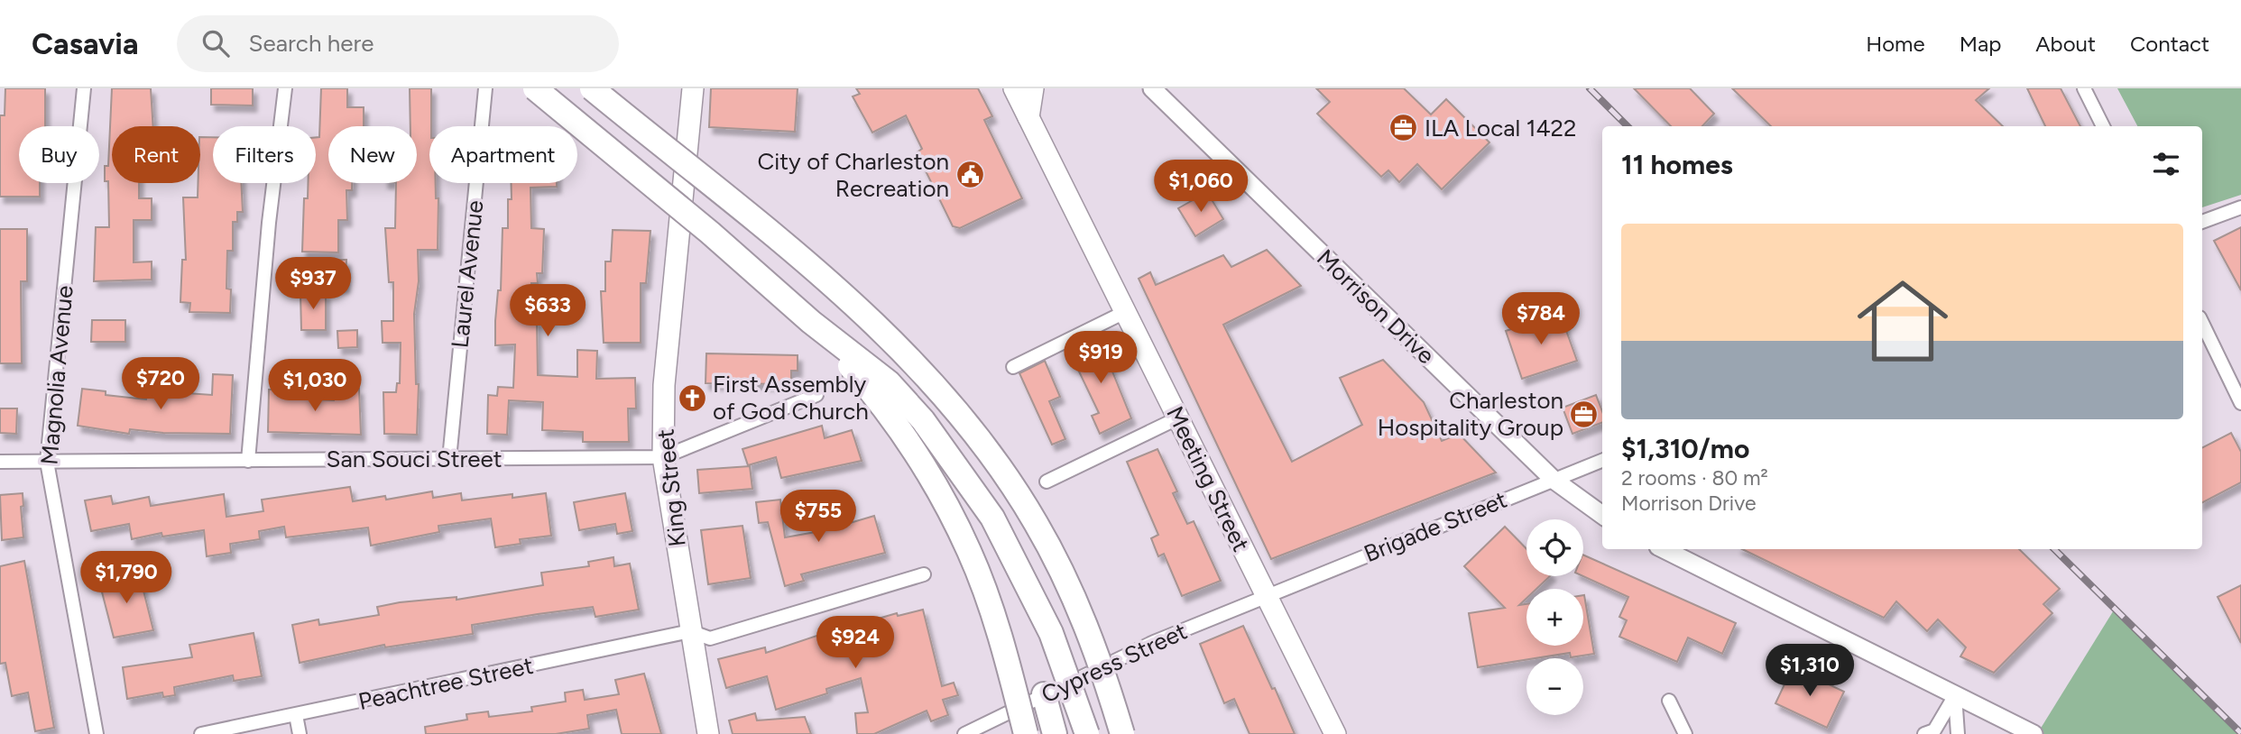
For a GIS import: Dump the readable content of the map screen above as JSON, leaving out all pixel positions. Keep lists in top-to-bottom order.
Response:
{
  "streets": {
    "main road": ["Morrison Drive", "Meeting Street", "King Street"],
    "street": [
      "Laurel Avenue",
      "Magnolia Avenue",
      "San Souci Street",
      "Brigade Street",
      "Cypress Street",
      "Peachtree Street"
    ]
  },
  "crossings": [
    ["Laurel Avenue", "San Souci Street"],
    ["Morrison Drive", "Brigade Street"],
    ["Magnolia Avenue", "San Souci Street"],
    ["San Souci Street", "King Street"],
    ["Meeting Street", "Brigade Street"],
    ["Meeting Street", "Cypress Street"],
    ["King Street", "Peachtree Street"],
    ["Brigade Street", "Cypress Street"]
  ],
  "places": {
    "office": ["ILA Local 1422", "Charleston Hospitality Group"],
    "public building": ["City of Charleston Recreation"],
    "church": ["First Assembly of God Church"]
  },
  "page": {
    "header": "Casavia",
    "search": "Search here",
    "nav": [
      "Home",
      "Map",
      "About",
      "Contact"
    ],
    "chip": [
      "Buy",
      "Rent",
      "Filters",
      "New",
      "Apartment"
    ],
    "heading": "11 homes",
    "price": [
      "$1,060",
      "$937",
      "$633",
      "$784",
      "$919",
      "$720",
      "$1,030",
      "$755",
      "$1,790",
      "$924",
      "$1,310"
    ],
    "list": [
      {
        "name": "$1,310/mo",
        "note": "2 rooms · 80 m² · Morrison Drive"
      }
    ],
    "map_buttons": ["+", "−"]
  }
}
